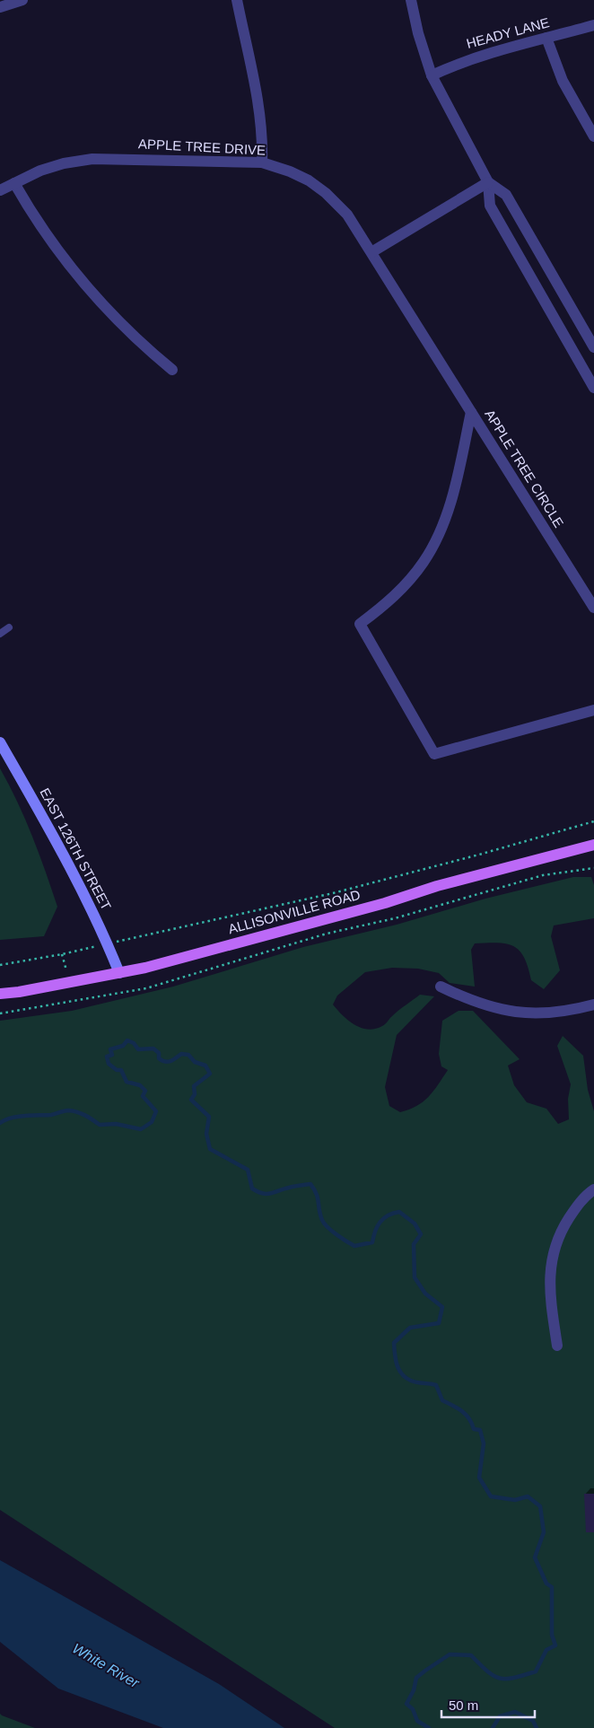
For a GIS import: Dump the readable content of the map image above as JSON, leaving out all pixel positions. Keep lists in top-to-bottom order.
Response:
{
  "streets": {
    "main road": ["EAST 126TH STREET", "ALLISONVILLE ROAD"],
    "street": ["HEADY LANE", "APPLE TREE DRIVE", "APPLE TREE CIRCLE"]
  },
  "crossings": [
    ["APPLE TREE DRIVE", "APPLE TREE CIRCLE"],
    ["EAST 126TH STREET", "ALLISONVILLE ROAD"]
  ],
  "water": ["White River"],
  "scale_bar": "50 m"
}
